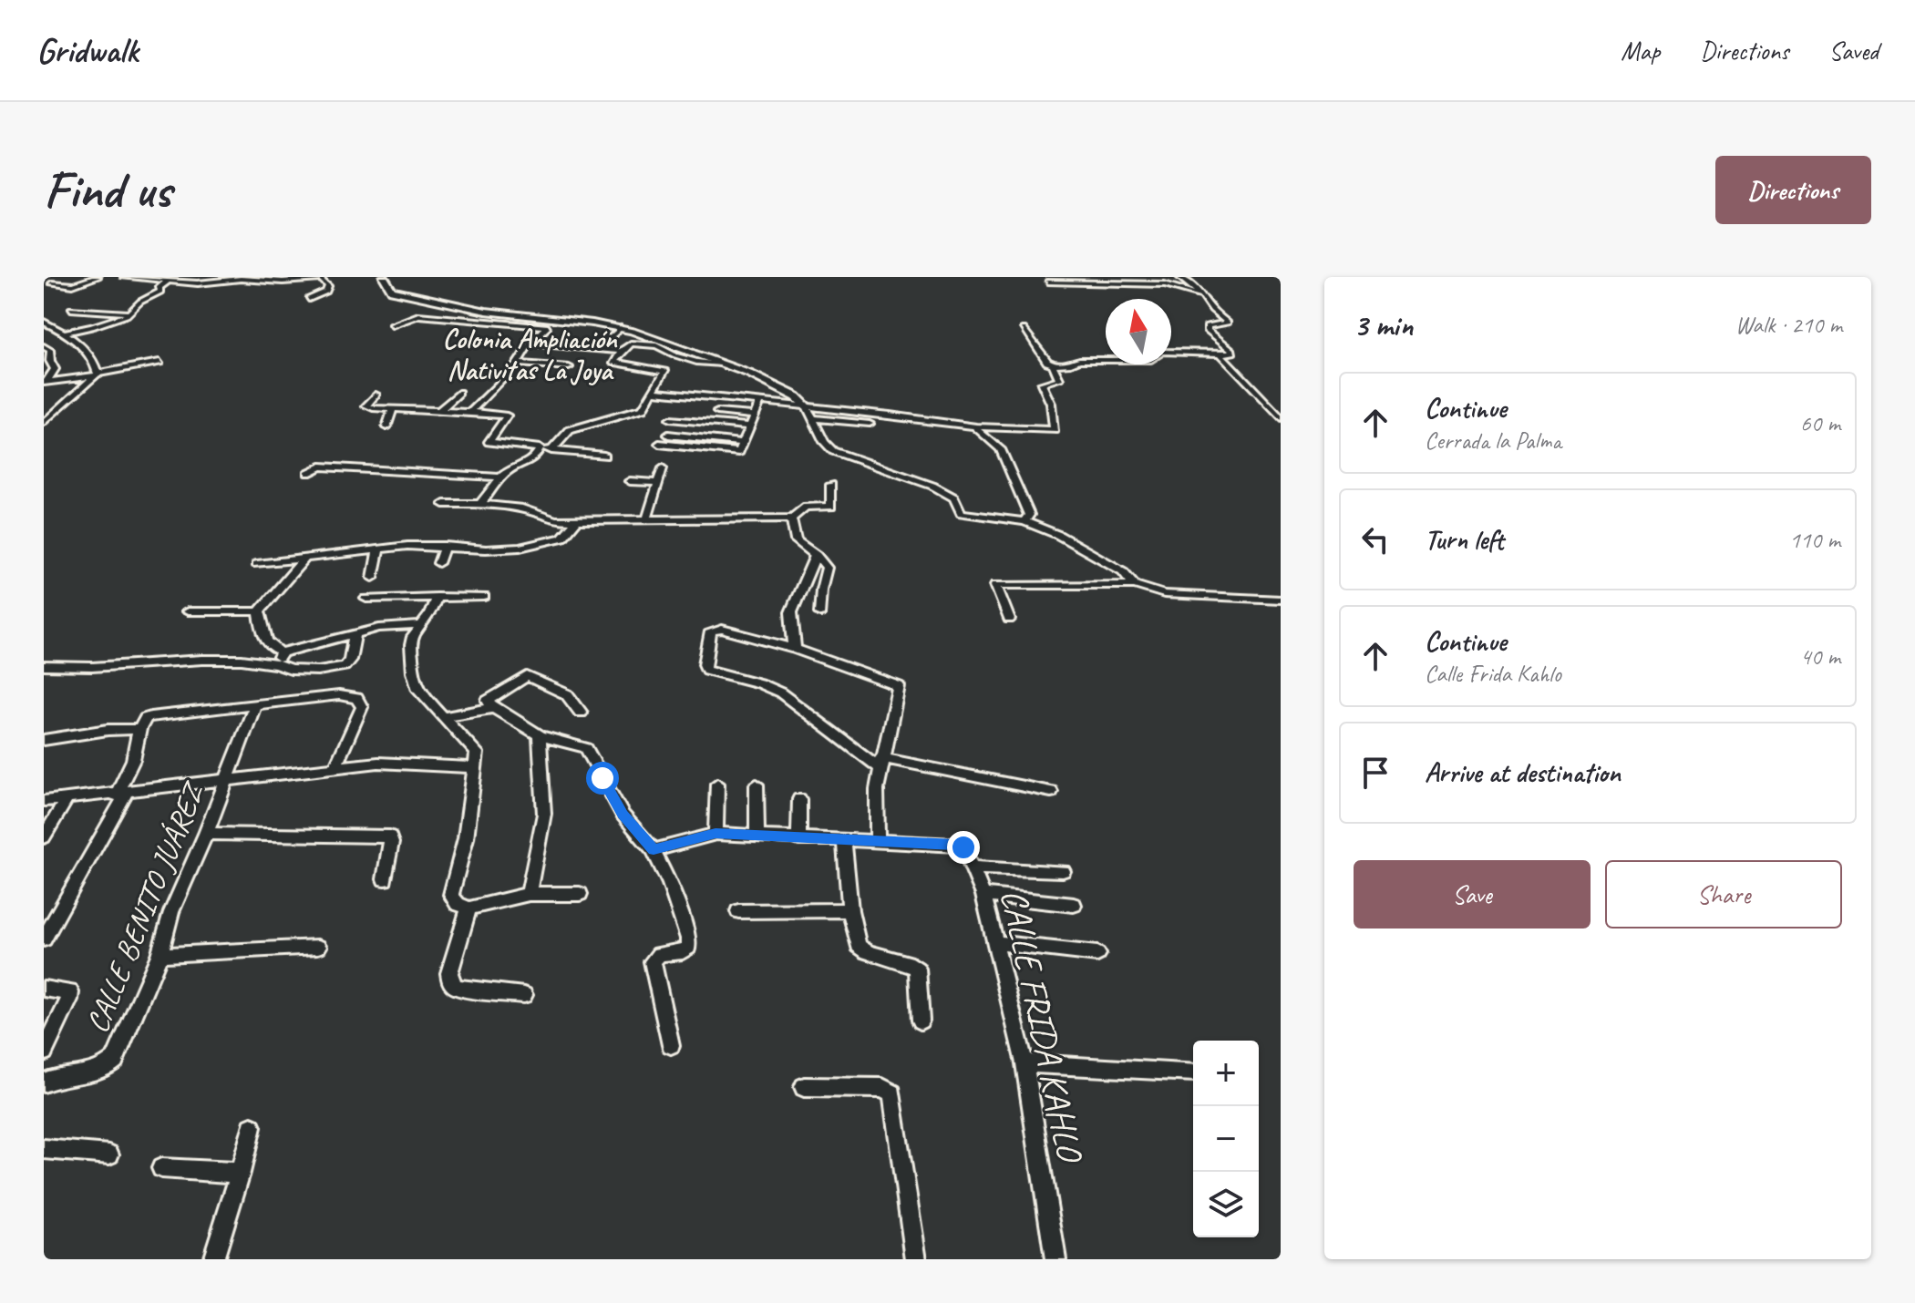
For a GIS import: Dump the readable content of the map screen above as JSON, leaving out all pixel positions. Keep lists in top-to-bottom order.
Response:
{
  "streets": {
    "street": ["CALLE BENITO JUÁREZ", "CALLE FRIDA KAHLO"]
  },
  "districts": ["Colonia Ampliación Nativitas La Joya"],
  "north": "top",
  "page": {
    "header": "Gridwalk",
    "nav": ["Map", "Directions", "Saved"],
    "buttons": [
      "Directions",
      ["Save", "Share"]
    ],
    "title": "Find us",
    "heading": ["3 min", "Walk · 210 m"],
    "list": [
      ["Continue", "Cerrada la Palma", "60 m"],
      ["Turn left", "110 m"],
      ["Continue", "Calle Frida Kahlo", "40 m"],
      "Arrive at destination"
    ],
    "map_buttons": ["+", "−"]
  }
}
